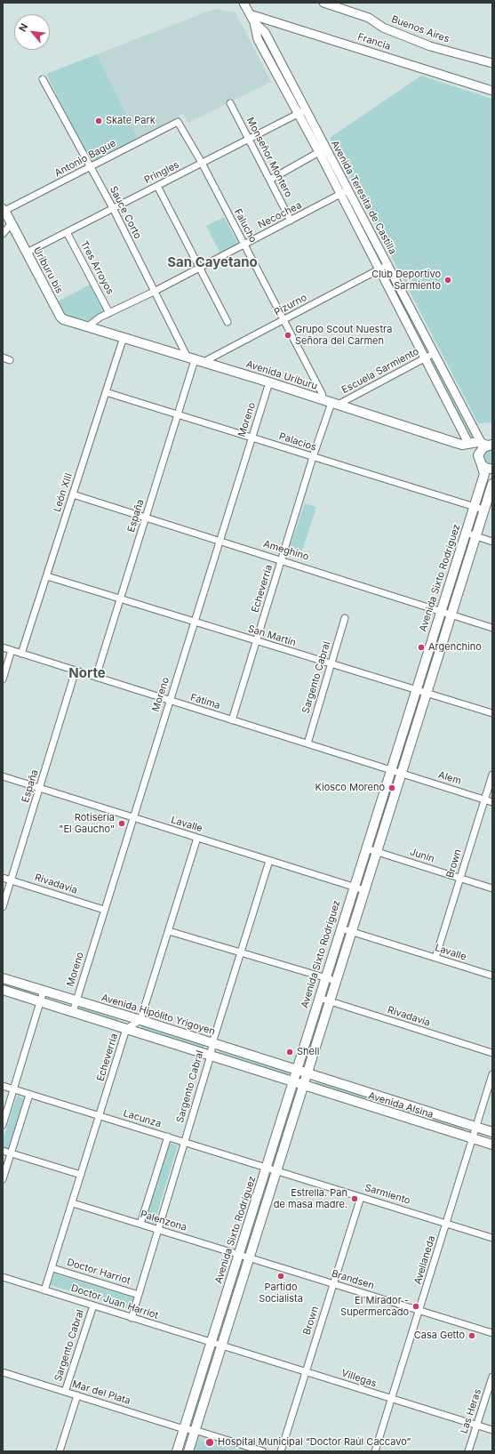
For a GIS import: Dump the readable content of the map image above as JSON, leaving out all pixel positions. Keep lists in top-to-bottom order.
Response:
{
  "streets": {
    "main road": [
      "Avenida Teresita de Castilla",
      "Uriburu bis",
      "Avenida Uriburu",
      "Avenida Sixto Rodríguez",
      "Avenida Hipólito Yrigoyen",
      "Avenida Alsina"
    ],
    "street": [
      "Buenos Aires",
      "Francia",
      "Monseñor Montero",
      "Antonio Bague",
      "Pringles",
      "Sauce Corto",
      "Necochea",
      "Falucho",
      "Tres Arroyos",
      "Pizurno",
      "Escuela Sarmiento",
      "Moreno",
      "Palacios",
      "León XIII",
      "España",
      "Ameghino",
      "Echeverría",
      "San Martín",
      "Sargento Cabral",
      "Fátima",
      "Alem",
      "Lavalle",
      "Junín",
      "Brown",
      "Rivadavia",
      "Lacunza",
      "Sarmiento",
      "Palenzona",
      "Avellaneda",
      "Doctor Harriot",
      "Brandsen",
      "Doctor Juan Harriot",
      "Villegas",
      "Mar del Plata",
      "Las Heras"
    ]
  },
  "crossings": [
    ["Francia", "Avenida Teresita de Castilla"],
    ["Monseñor Montero", "Pringles"],
    ["Monseñor Montero", "Necochea"],
    ["Antonio Bague", "Sauce Corto"],
    ["Antonio Bague", "Falucho"],
    ["Antonio Bague", "Uriburu bis"],
    ["Pringles", "Avenida Teresita de Castilla"],
    ["Pringles", "Sauce Corto"],
    ["Pringles", "Falucho"],
    ["Pringles", "Tres Arroyos"],
    ["Pringles", "Uriburu bis"],
    ["Avenida Teresita de Castilla", "Necochea"],
    ["Avenida Teresita de Castilla", "Pizurno"],
    ["Avenida Teresita de Castilla", "Escuela Sarmiento"],
    ["Avenida Teresita de Castilla", "Avenida Uriburu"],
    ["Avenida Teresita de Castilla", "Avenida Sixto Rodríguez"],
    ["Sauce Corto", "Necochea"],
    ["Sauce Corto", "Avenida Uriburu"],
    ["Sauce Corto", "España"],
    ["Necochea", "Falucho"],
    ["Necochea", "Tres Arroyos"],
    ["Necochea", "Uriburu bis"],
    ["Necochea", "Avenida Uriburu"],
    ["Falucho", "Pizurno"],
    ["Falucho", "Escuela Sarmiento"],
    ["Falucho", "Avenida Uriburu"],
    ["Falucho", "Echeverría"],
    ["Uriburu bis", "Avenida Uriburu"],
    ["Pizurno", "Avenida Uriburu"],
    ["Escuela Sarmiento", "Avenida Uriburu"],
    ["Escuela Sarmiento", "Echeverría"],
    ["Avenida Uriburu", "Moreno"],
    ["Avenida Uriburu", "León XIII"],
    ["Avenida Uriburu", "España"],
    ["Avenida Uriburu", "Echeverría"],
    ["Moreno", "Palacios"],
    ["Moreno", "Ameghino"],
    ["Moreno", "San Martín"],
    ["Moreno", "Fátima"],
    ["Moreno", "Lavalle"],
    ["Moreno", "Rivadavia"],
    ["Moreno", "Avenida Hipólito Yrigoyen"],
    ["Palacios", "León XIII"],
    ["Palacios", "España"],
    ["Palacios", "Avenida Sixto Rodríguez"],
    ["Palacios", "Echeverría"],
    ["León XIII", "Ameghino"],
    ["León XIII", "San Martín"],
    ["León XIII", "Fátima"],
    ["España", "Ameghino"],
    ["España", "San Martín"],
    ["España", "Fátima"],
    ["España", "Lavalle"],
    ["España", "Rivadavia"],
    ["Ameghino", "Avenida Sixto Rodríguez"],
    ["Ameghino", "Echeverría"],
    ["Avenida Sixto Rodríguez", "San Martín"],
    ["Avenida Sixto Rodríguez", "Fátima"],
    ["Avenida Sixto Rodríguez", "Lavalle"],
    ["Avenida Sixto Rodríguez", "Junín"],
    ["Avenida Sixto Rodríguez", "Rivadavia"],
    ["Avenida Sixto Rodríguez", "Avenida Hipólito Yrigoyen"],
    ["Avenida Sixto Rodríguez", "Lacunza"],
    ["Avenida Sixto Rodríguez", "Palenzona"],
    ["Avenida Sixto Rodríguez", "Doctor Juan Harriot"],
    ["Avenida Sixto Rodríguez", "Mar del Plata"],
    ["Echeverría", "San Martín"],
    ["Echeverría", "Fátima"],
    ["Echeverría", "Avenida Hipólito Yrigoyen"],
    ["Echeverría", "Lacunza"],
    ["Echeverría", "Palenzona"],
    ["Echeverría", "Doctor Harriot"],
    ["Echeverría", "Doctor Juan Harriot"],
    ["San Martín", "Sargento Cabral"],
    ["Sargento Cabral", "Fátima"],
    ["Sargento Cabral", "Lavalle"],
    ["Sargento Cabral", "Avenida Hipólito Yrigoyen"],
    ["Sargento Cabral", "Lacunza"],
    ["Sargento Cabral", "Palenzona"],
    ["Sargento Cabral", "Doctor Harriot"],
    ["Sargento Cabral", "Doctor Juan Harriot"],
    ["Sargento Cabral", "Mar del Plata"],
    ["Fátima", "Alem"],
    ["Alem", "Brown"],
    ["Lavalle", "Brown"],
    ["Junín", "Brown"],
    ["Brown", "Sarmiento"],
    ["Brown", "Brandsen"],
    ["Brown", "Villegas"],
    ["Avenida Hipólito Yrigoyen", "Avenida Alsina"],
    ["Avenida Alsina", "Avellaneda"],
    ["Lacunza", "Sarmiento"],
    ["Sarmiento", "Avellaneda"],
    ["Palenzona", "Brandsen"],
    ["Avellaneda", "Brandsen"],
    ["Avellaneda", "Villegas"],
    ["Doctor Juan Harriot", "Villegas"],
    ["Villegas", "Las Heras"]
  ],
  "districts": ["San Cayetano", "Norte"],
  "places": [
    "Skate Park",
    "Club Deportivo Sarmiento",
    "Grupo Scout Nuestra Señora del Carmen",
    "Argenchino",
    "Kiosco Moreno",
    "Rotisería \"El Gaucho\"",
    "Shell",
    "Estrella. Pan de masa madre.",
    "Partido Socialista",
    "El Mirador - Supermercado",
    "Casa Getto",
    "Hospital Municipal “Doctor Raúl Caccavo”"
  ],
  "north": "top left"
}
